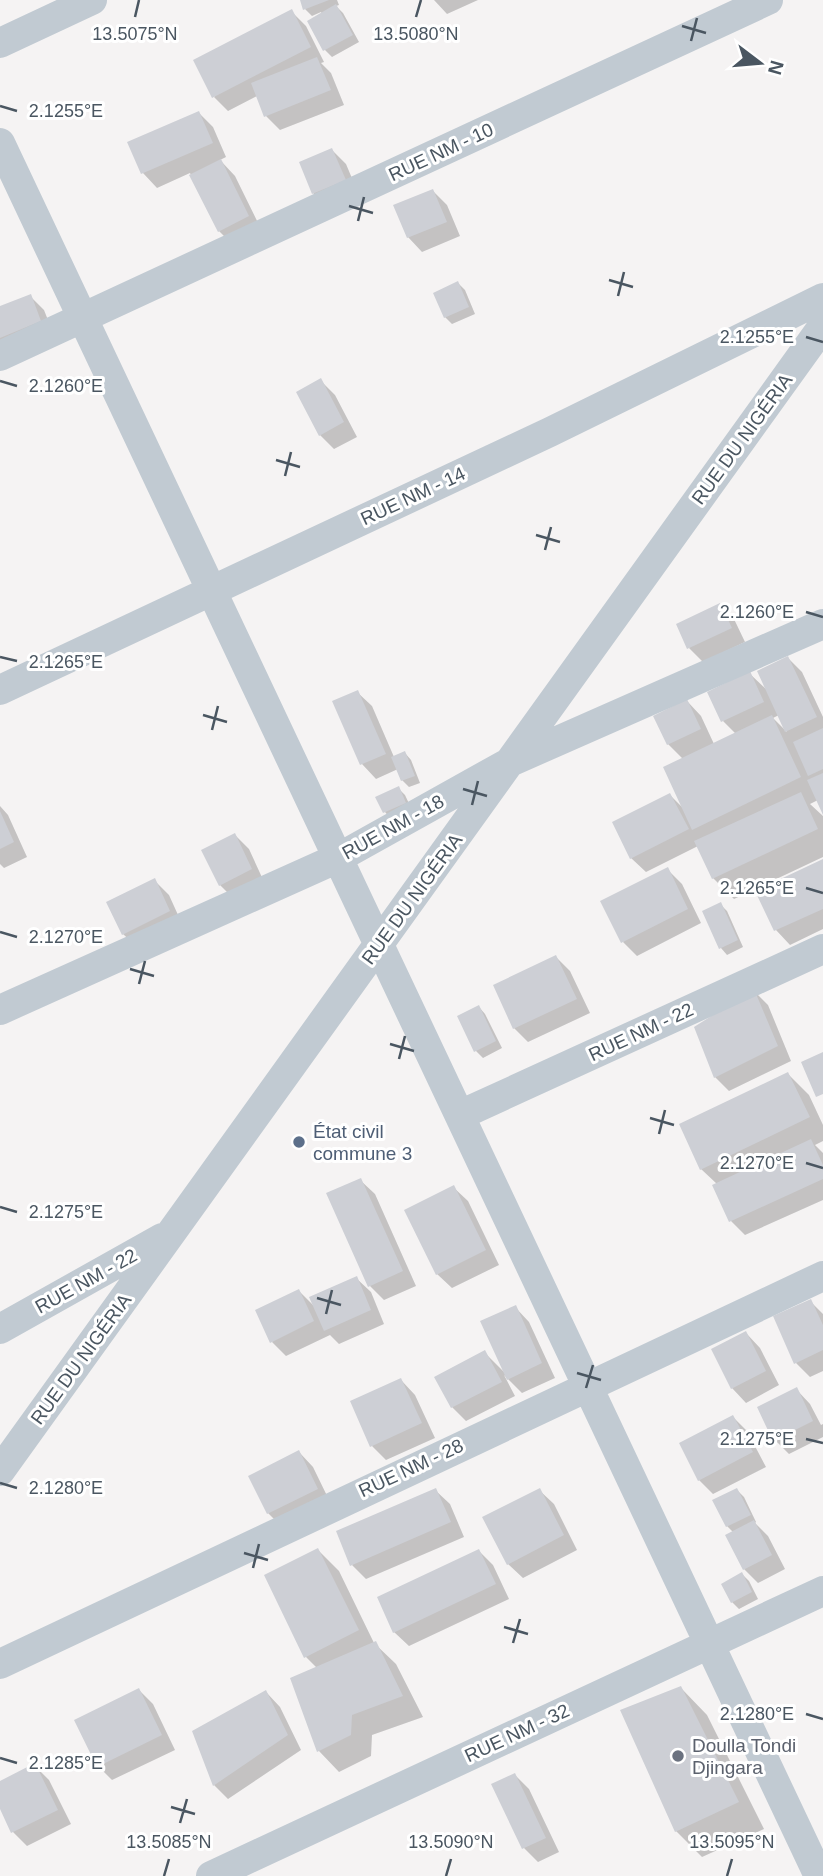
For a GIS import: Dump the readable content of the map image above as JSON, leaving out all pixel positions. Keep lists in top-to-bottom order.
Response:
{
  "streets": {
    "street": [
      "RUE NM - 10",
      "RUE DU NIGÉRIA",
      "RUE NM - 14",
      "RUE NM - 18",
      "RUE NM - 22",
      "RUE NM - 28",
      "RUE NM - 32"
    ]
  },
  "crossings": [
    ["RUE DU NIGÉRIA", "RUE NM - 18"],
    ["RUE DU NIGÉRIA", "RUE NM - 22"]
  ],
  "places": ["État civil commune 3", "Doulla Tondi Djingara"],
  "north": "right",
  "coordinates": [
    "13.5075°N",
    "13.5080°N",
    "2.1255°E",
    "2.1260°E",
    "2.1265°E",
    "2.1270°E",
    "2.1275°E",
    "2.1280°E",
    "2.1285°E",
    "13.5085°N",
    "13.5090°N",
    "13.5095°N"
  ]
}
